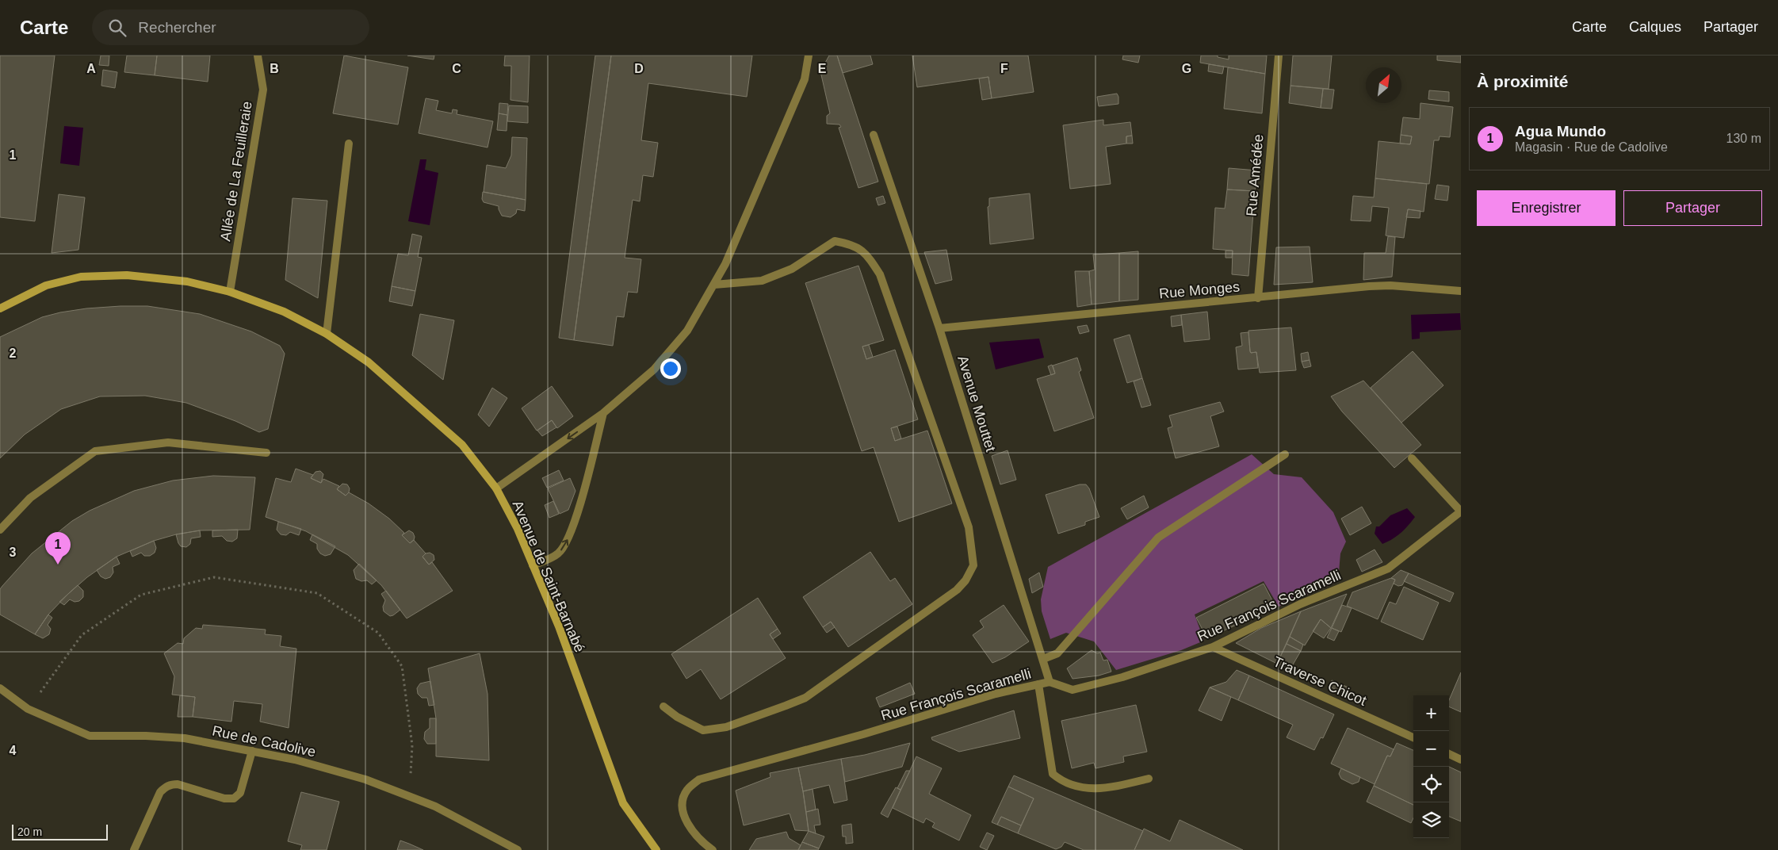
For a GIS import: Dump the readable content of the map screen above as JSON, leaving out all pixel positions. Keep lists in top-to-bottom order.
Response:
{
  "streets": {
    "main road": ["Avenue de Saint-Barnabé"],
    "street": [
      "Allée de La Feuilleraie",
      "Rue Amédée",
      "Rue Monges",
      "Avenue Mouttet",
      "Rue François Scaramelli",
      "Traverse Chicot",
      "Rue de Cadolive"
    ]
  },
  "crossings": [
    ["Allée de La Feuilleraie", "Avenue de Saint-Barnabé"],
    ["Rue Amédée", "Rue Monges"],
    ["Rue Monges", "Avenue Mouttet"],
    ["Avenue Mouttet", "Rue François Scaramelli"],
    ["Rue François Scaramelli", "Traverse Chicot"]
  ],
  "scale_bar": "20 m",
  "north": "top right",
  "page": {
    "header": "Carte",
    "search": "Rechercher",
    "nav": ["Carte", "Calques", "Partager"],
    "heading": "À proximité",
    "list": [
      {
        "mark": "1",
        "name": "Agua Mundo",
        "note": "Magasin · Rue de Cadolive",
        "value": "130 m"
      }
    ],
    "buttons": ["Enregistrer", "Partager"],
    "pins": "1",
    "map_buttons": ["+", "−"],
    "scale": "20 m"
  },
  "grid": {
    "columns": [
      "A",
      "B",
      "C",
      "D",
      "E",
      "F",
      "G"
    ],
    "rows": [
      "1",
      "2",
      "3",
      "4"
    ]
  }
}
